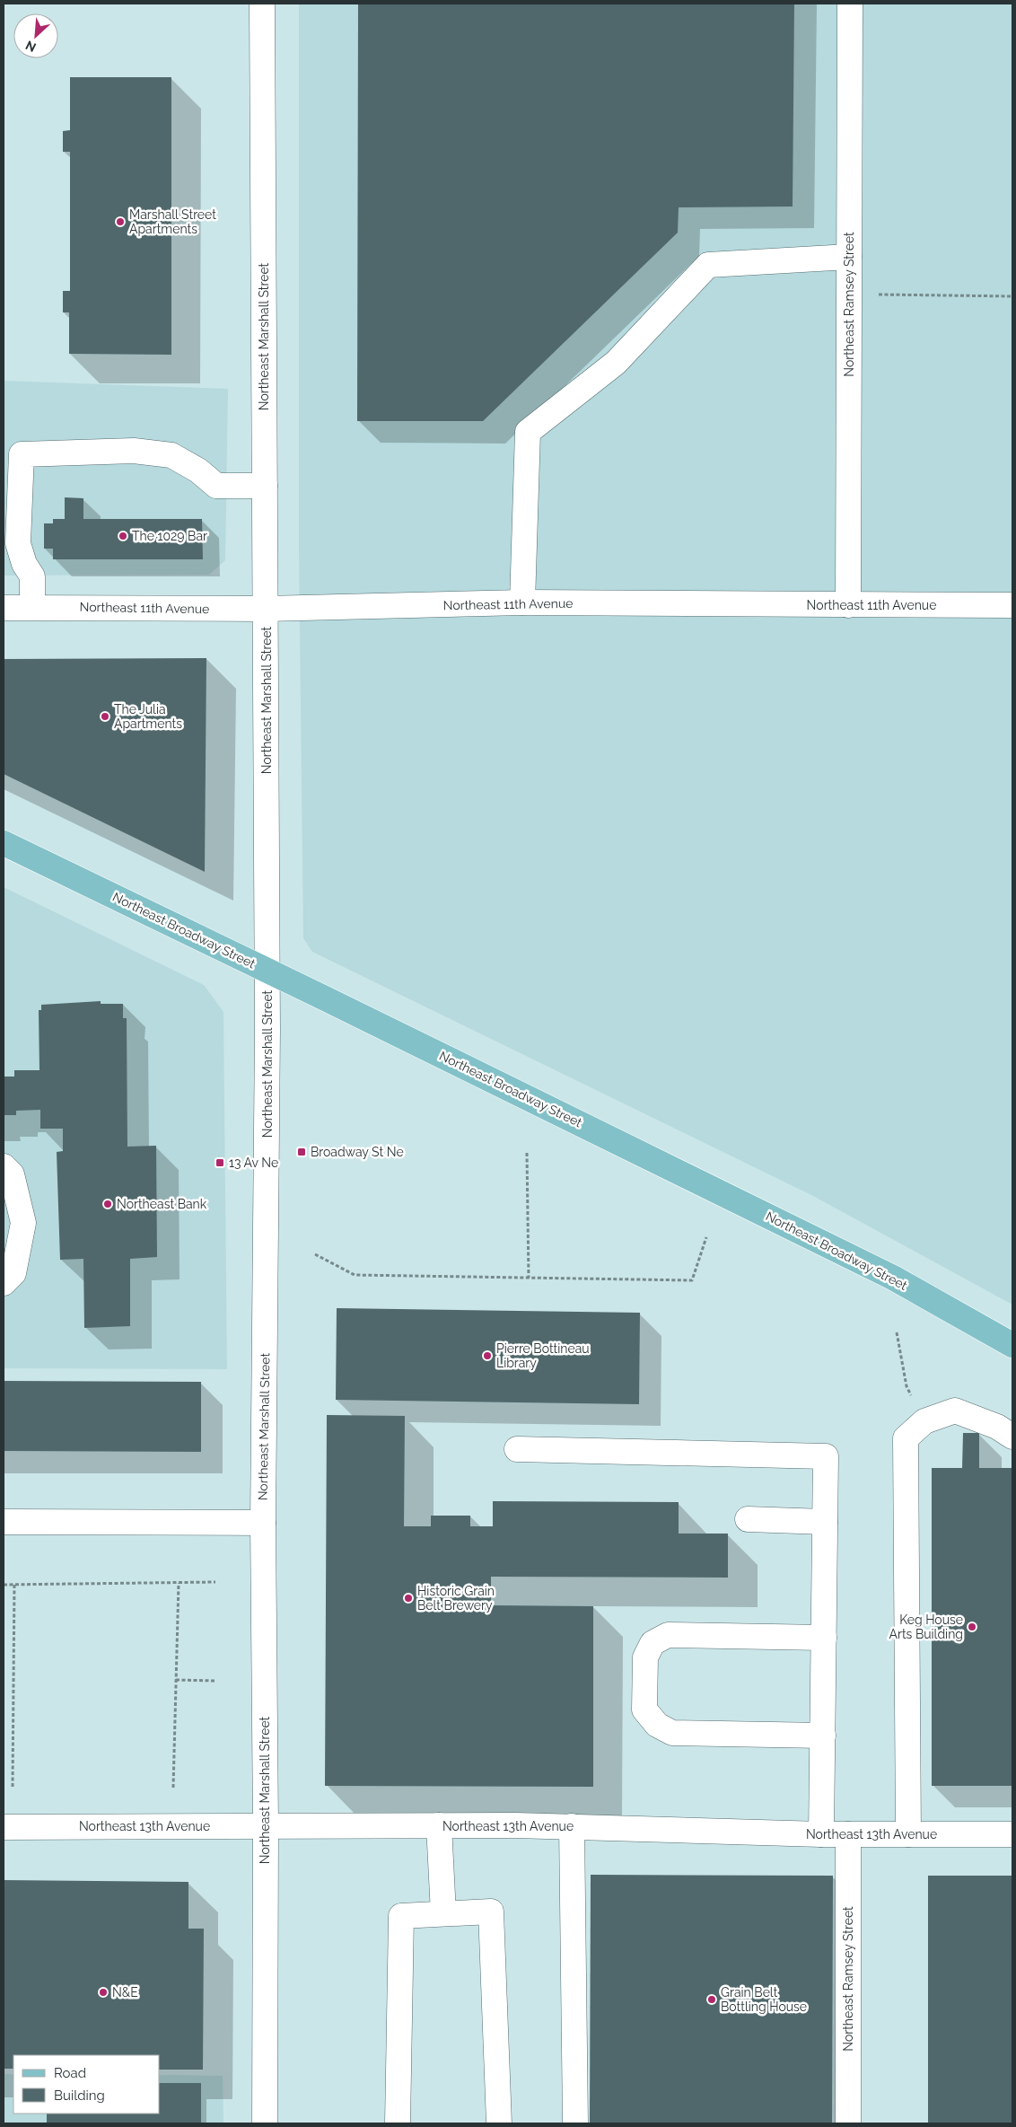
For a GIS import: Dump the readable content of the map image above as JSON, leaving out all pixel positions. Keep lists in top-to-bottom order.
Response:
{
  "streets": {
    "main road": ["Northeast Broadway Street"],
    "street": [
      "Northeast Ramsey Street",
      "Northeast Marshall Street",
      "Northeast 11th Avenue",
      "Northeast 13th Avenue"
    ]
  },
  "crossings": [
    ["Northeast Ramsey Street", "Northeast 11th Avenue"],
    ["Northeast Ramsey Street", "Northeast 13th Avenue"],
    ["Northeast Marshall Street", "Northeast 11th Avenue"],
    ["Northeast Marshall Street", "Northeast Broadway Street"],
    ["Northeast Marshall Street", "Northeast 13th Avenue"]
  ],
  "places": {
    "other": [
      "Marshall Street Apartments",
      "The 1029 Bar",
      "The Julia Apartments",
      "Northeast Bank",
      "Pierre Bottineau Library",
      "Historic Grain Belt Brewery",
      "Keg House Arts Building",
      "N&E",
      "Grain Belt Bottling House"
    ],
    "transit": ["Broadway St Ne", "13 Av Ne"]
  },
  "legend": ["Road", "Building"],
  "north": "bottom left"
}
